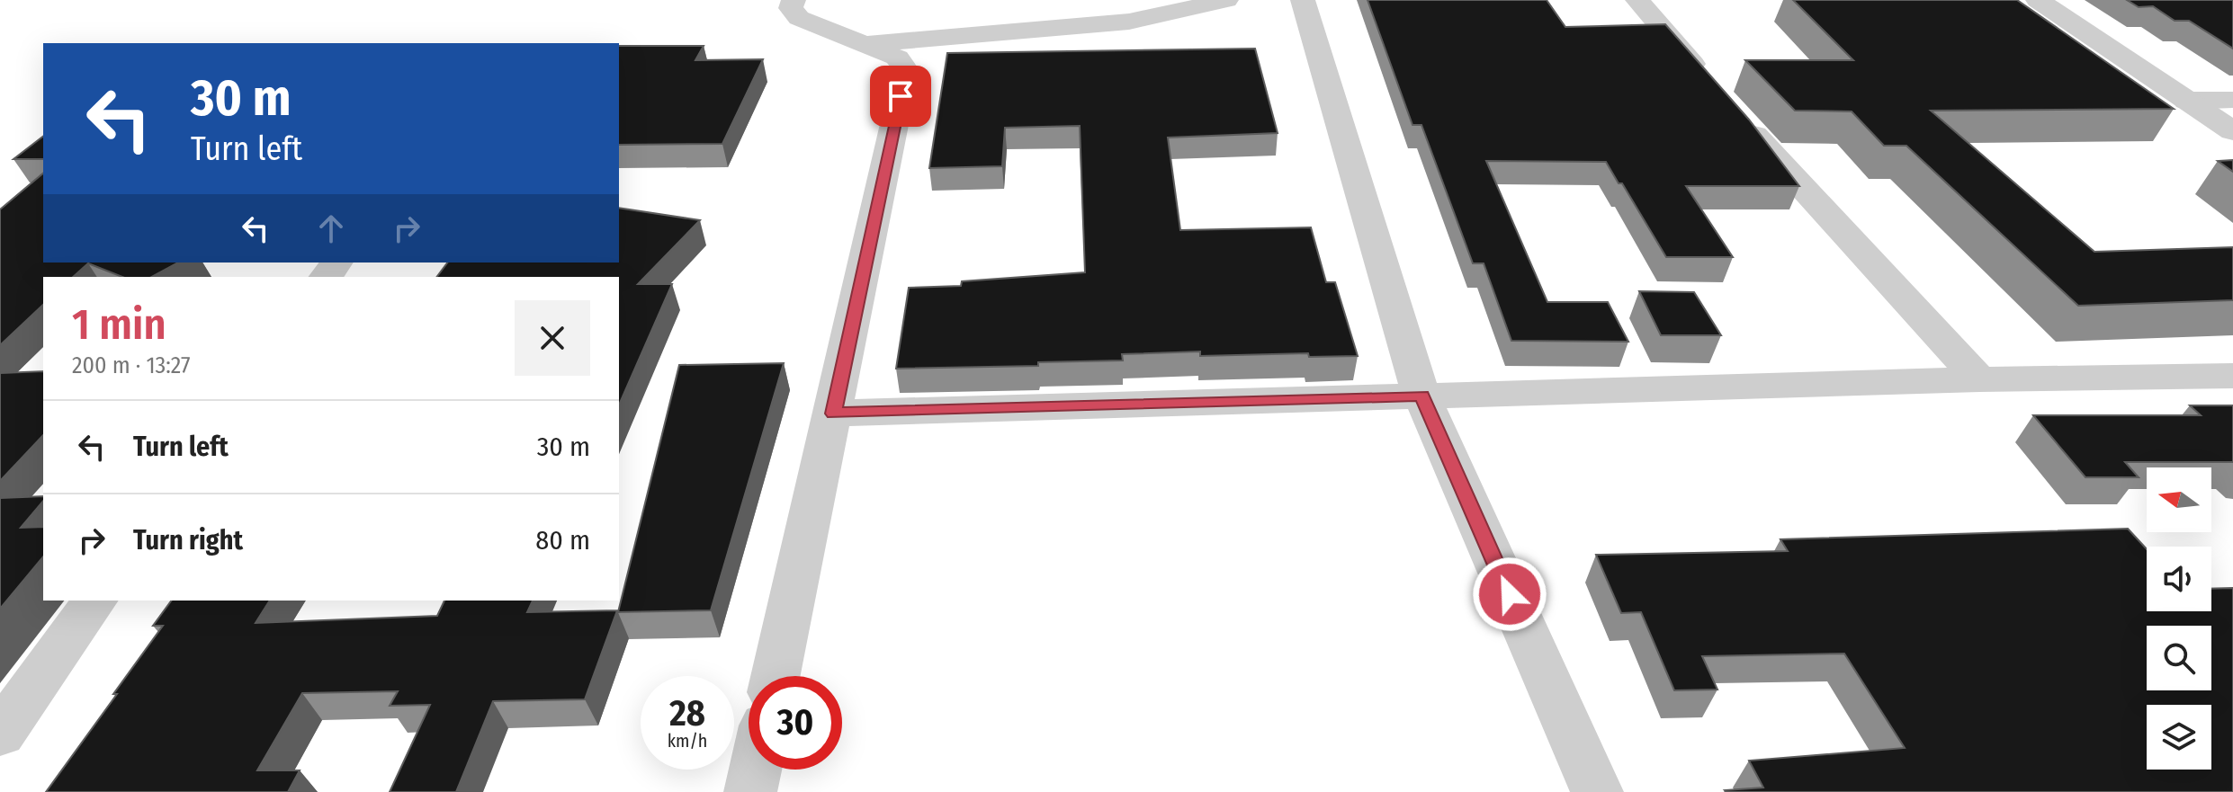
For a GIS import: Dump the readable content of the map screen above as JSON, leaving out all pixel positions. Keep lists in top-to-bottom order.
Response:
{
  "north": "left",
  "page": {
    "turn": ["30 m", "Turn left"],
    "heading": ["1 min", "200 m · 13:27"],
    "list": [
      {
        "name": "Turn left",
        "value": "30 m"
      },
      {
        "name": "Turn right",
        "value": "80 m"
      }
    ],
    "speed": "28 km/h",
    "limit": "30"
  }
}
